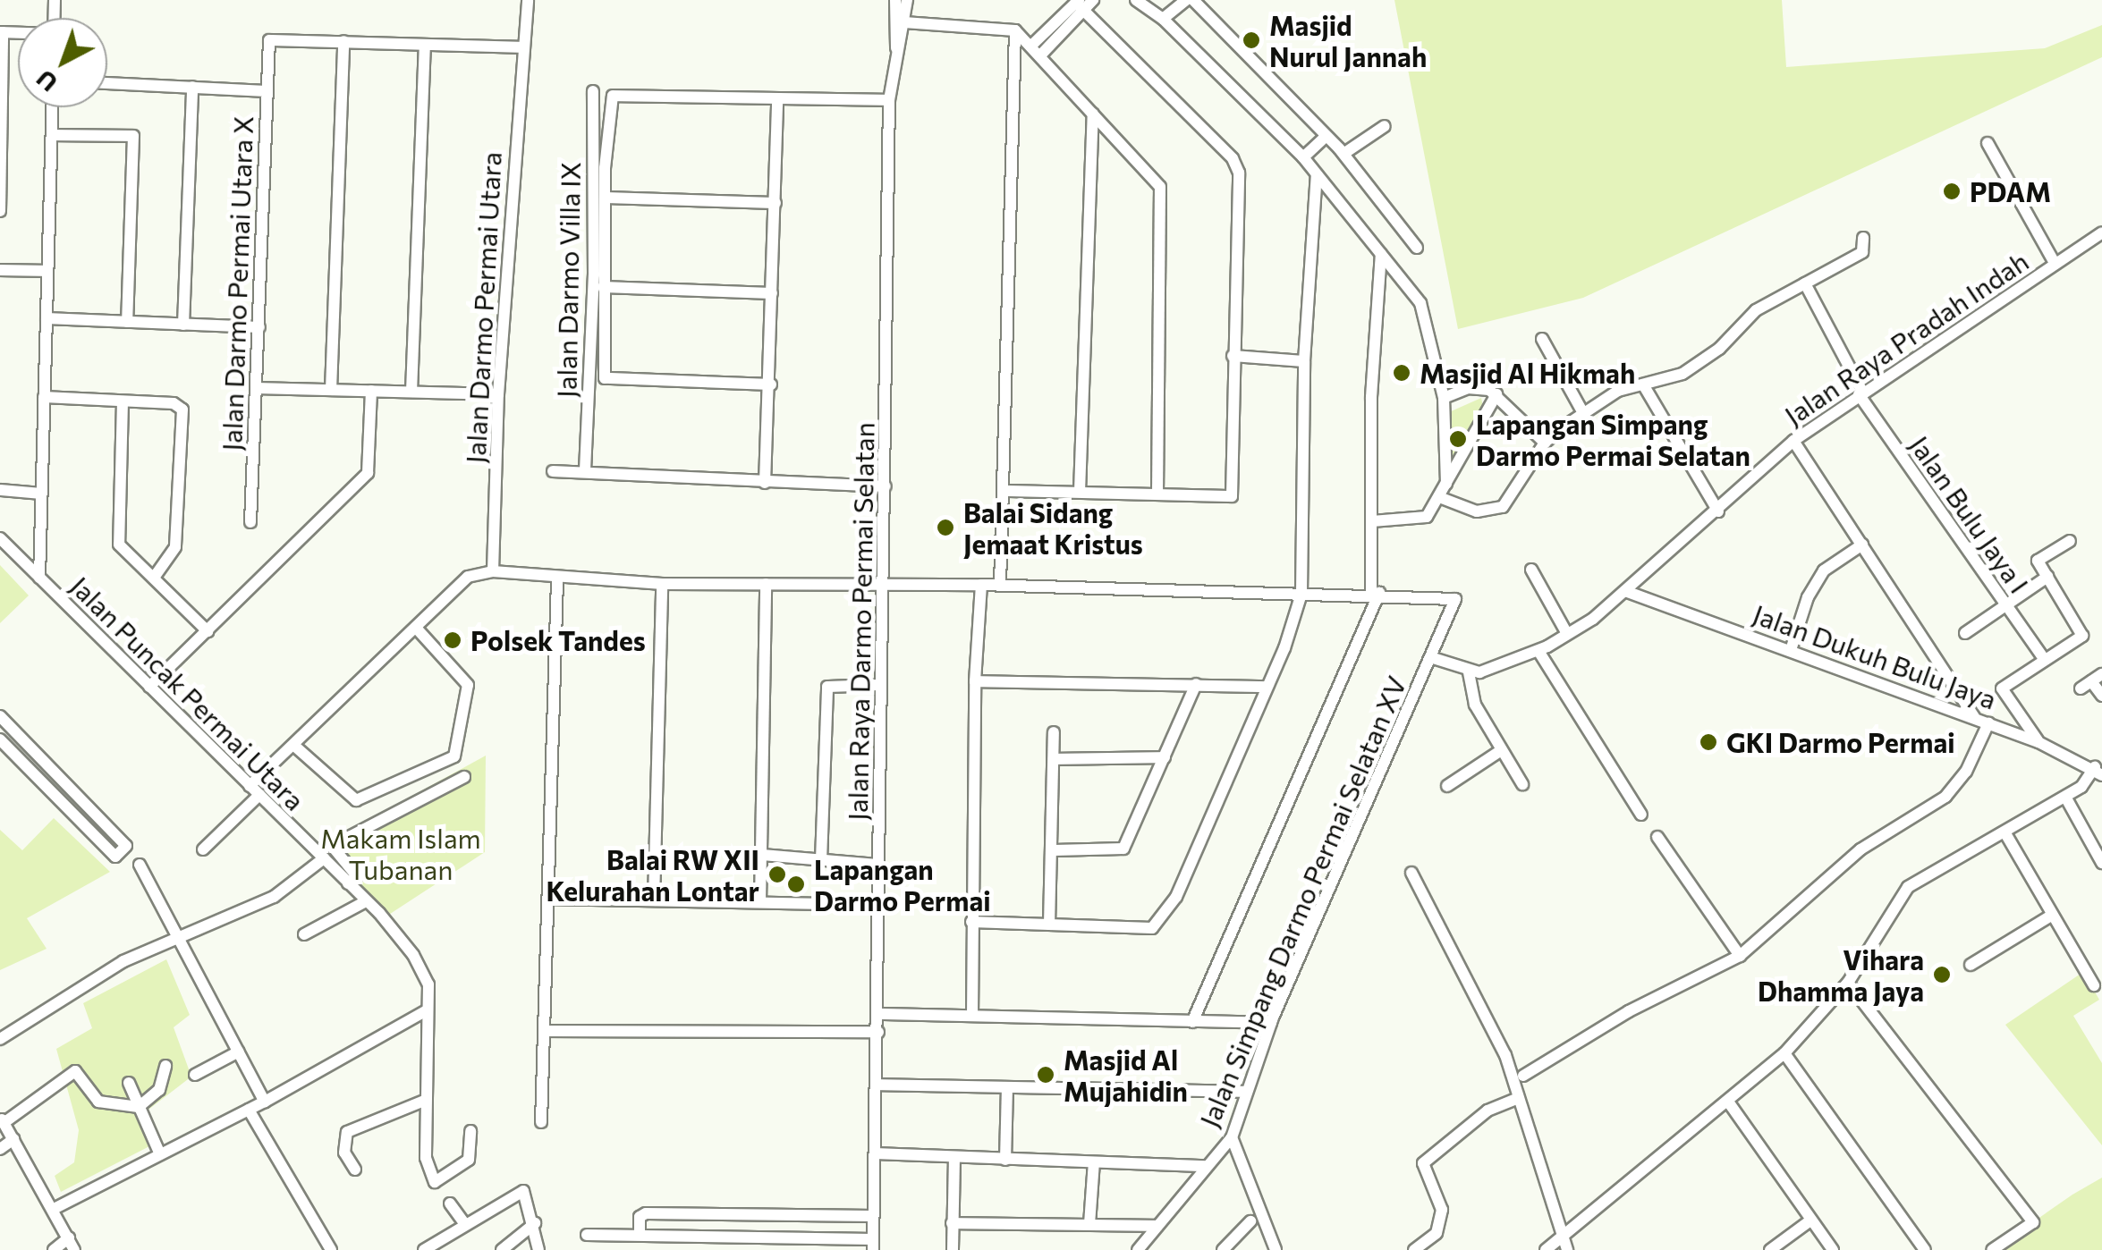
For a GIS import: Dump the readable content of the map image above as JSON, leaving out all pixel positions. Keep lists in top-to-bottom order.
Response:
{
  "streets": {
    "street": [
      "Jalan Darmo Villa IX",
      "Jalan Darmo Permai Utara X",
      "Jalan Darmo Permai Utara",
      "Jalan Raya Pradah Indah",
      "Jalan Bulu Jaya I",
      "Jalan Raya Darmo Permai Selatan",
      "Jalan Dukuh Bulu Jaya",
      "Jalan Puncak Permai Utara",
      "Jalan Simpang Darmo Permai Selatan XV"
    ]
  },
  "crossings": [
    ["Jalan Raya Pradah Indah", "Jalan Bulu Jaya I"],
    ["Jalan Raya Pradah Indah", "Jalan Dukuh Bulu Jaya"]
  ],
  "parks": ["Makam Islam Tubanan"],
  "places": [
    "Masjid Nurul Jannah",
    "PDAM",
    "Masjid Al Hikmah",
    "Lapangan Simpang Darmo Permai Selatan",
    "Balai Sidang Jemaat Kristus",
    "Polsek Tandes",
    "GKI Darmo Permai",
    "Balai RW XII Kelurahan Lontar",
    "Lapangan Darmo Permai",
    "Vihara Dhamma Jaya",
    "Masjid Al Mujahidin"
  ],
  "north": "bottom left"
}
